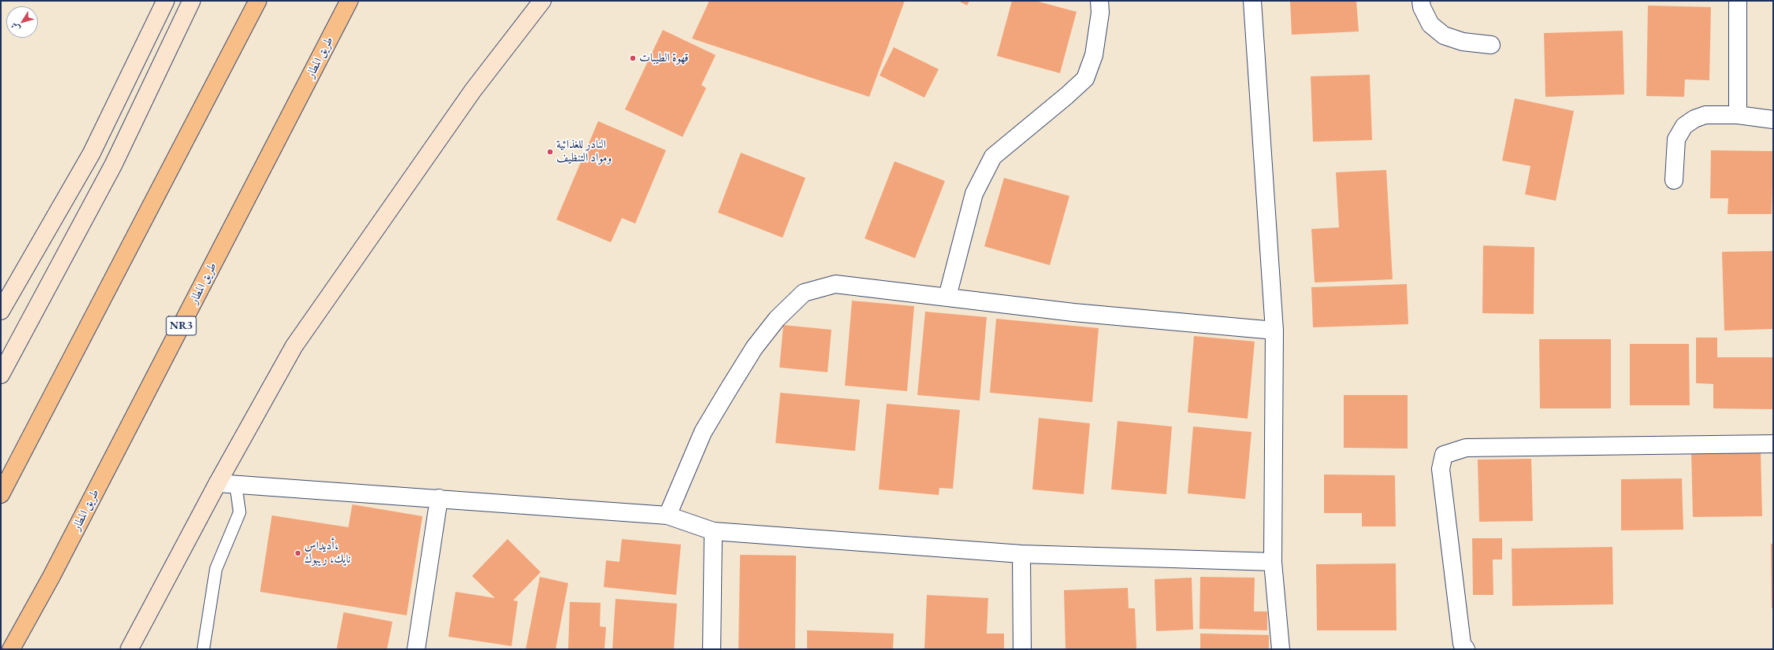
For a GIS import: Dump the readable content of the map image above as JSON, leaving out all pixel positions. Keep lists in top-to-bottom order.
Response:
{
  "streets": {
    "highway": ["طريق المطار", "NR3"]
  },
  "places": ["قهوة الطيبات", "النادر للغذائية ومواد التنظيف", "أديداس، نايك، ريبوك"],
  "north": "bottom left"
}
